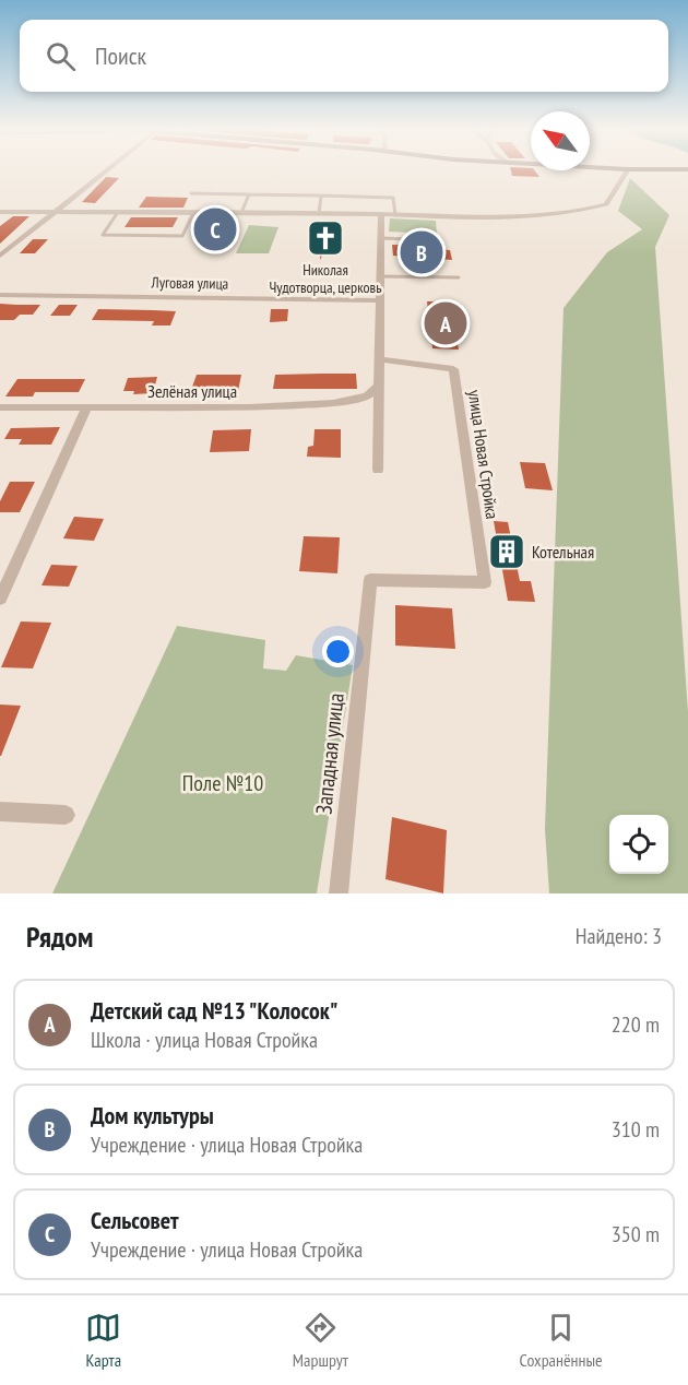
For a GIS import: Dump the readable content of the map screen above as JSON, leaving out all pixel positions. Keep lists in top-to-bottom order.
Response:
{
  "streets": {
    "street": [
      "Луговая улица",
      "Зелёная улица",
      "улица Новая Стройка",
      "Западная улица"
    ]
  },
  "crossings": [
    ["улица Новая Стройка", "Западная улица"]
  ],
  "parks": ["Поле №10"],
  "places": {
    "church": ["Николая Чудотворца, церковь"],
    "building": ["Котельная"]
  },
  "north": "top left",
  "page": {
    "search": "Поиск",
    "pins": ["C", "B", "A"],
    "heading": ["Рядом", "Найдено: 3"],
    "list": [
      {
        "mark": "A",
        "name": "Детский сад №13 \"Колосок\"",
        "note": "Школа · улица Новая Стройка",
        "value": "220 m"
      },
      {
        "mark": "B",
        "name": "Дом культуры",
        "note": "Учреждение · улица Новая Стройка",
        "value": "310 m"
      },
      {
        "mark": "C",
        "name": "Сельсовет",
        "note": "Учреждение · улица Новая Стройка",
        "value": "350 m"
      }
    ],
    "nav": ["Карта", "Маршрут", "Сохранённые"]
  }
}
